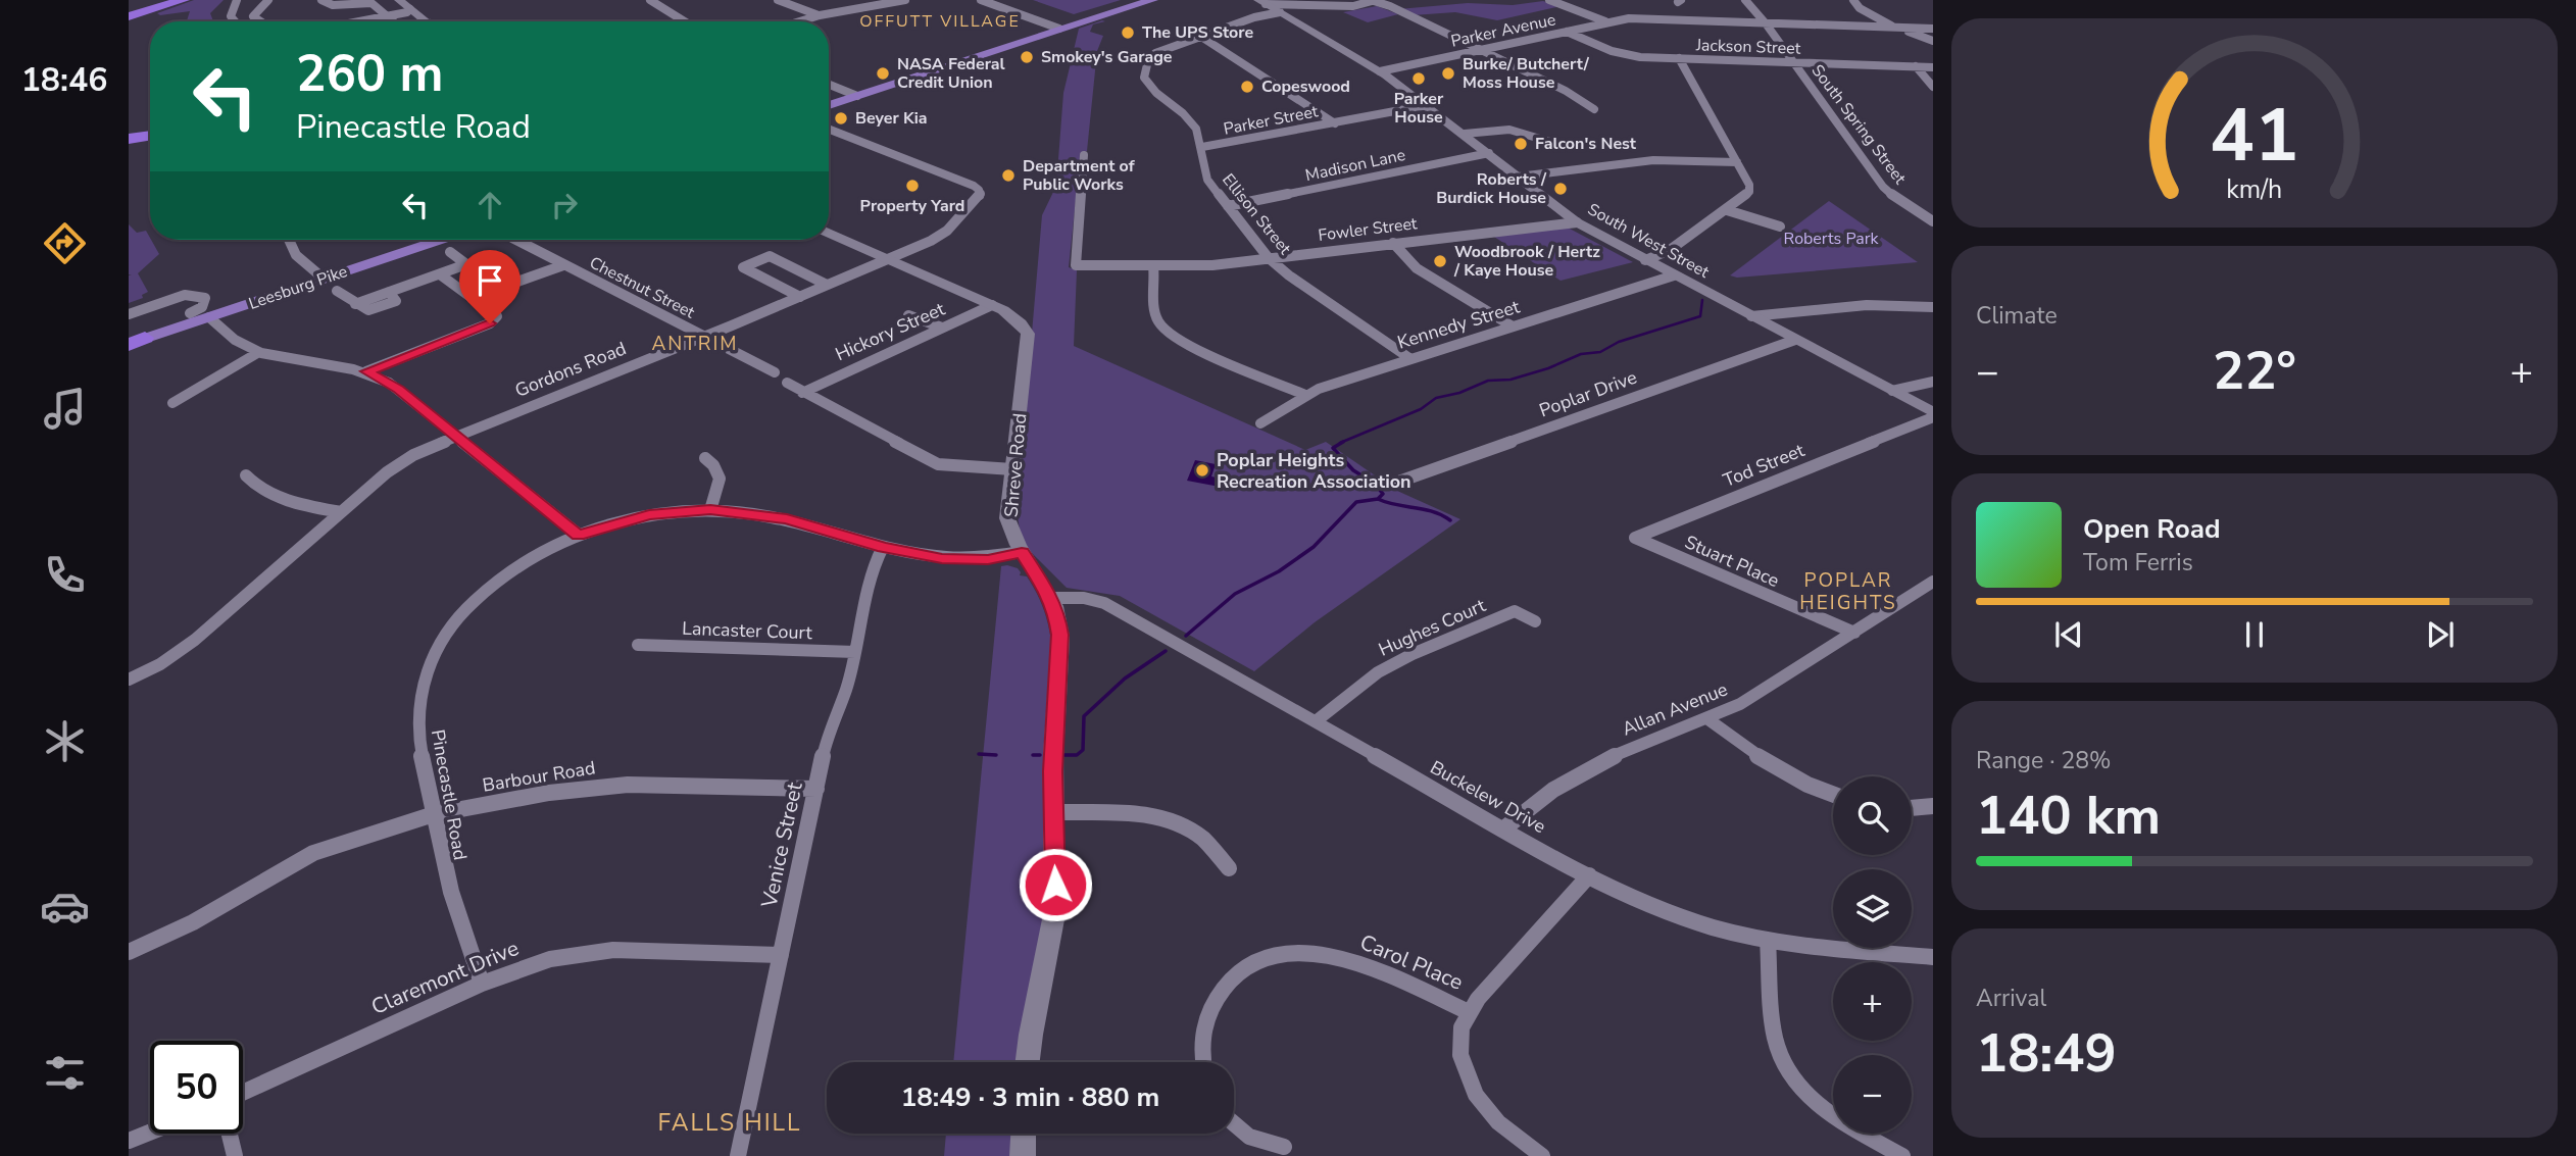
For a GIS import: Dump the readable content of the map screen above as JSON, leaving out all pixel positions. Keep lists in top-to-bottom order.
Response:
{
  "streets": {
    "main road": ["South West Street", "Leesburg Pike", "Shreve Road"],
    "street": [
      "Parker Avenue",
      "Jackson Street",
      "Parker Street",
      "South Spring Street",
      "Madison Lane",
      "Ellison Street",
      "Fowler Street",
      "Chestnut Street",
      "Kennedy Street",
      "Hickory Street",
      "Gordons Road",
      "Poplar Drive",
      "Tod Street",
      "Stuart Place",
      "Hughes Court",
      "Lancaster Court",
      "Allan Avenue",
      "Barbour Road",
      "Pinecastle Road",
      "Buckelew Drive",
      "Venice Street",
      "Carol Place",
      "Claremont Drive"
    ]
  },
  "crossings": [
    ["Parker Avenue", "Jackson Street"],
    ["Parker Avenue", "South Spring Street"],
    ["Parker Avenue", "South West Street"],
    ["Jackson Street", "South Spring Street"],
    ["Parker Street", "Ellison Street"],
    ["Parker Street", "South West Street"],
    ["Madison Lane", "Ellison Street"],
    ["Madison Lane", "South West Street"],
    ["Ellison Street", "Fowler Street"],
    ["Ellison Street", "South West Street"],
    ["Ellison Street", "Kennedy Street"],
    ["Fowler Street", "South West Street"],
    ["South West Street", "Kennedy Street"],
    ["South West Street", "Poplar Drive"],
    ["South West Street", "Tod Street"],
    ["Chestnut Street", "Gordons Road"],
    ["Hickory Street", "Shreve Road"],
    ["Gordons Road", "Shreve Road"],
    ["Shreve Road", "Pinecastle Road"],
    ["Shreve Road", "Buckelew Drive"],
    ["Tod Street", "Stuart Place"],
    ["Stuart Place", "Allan Avenue"],
    ["Hughes Court", "Buckelew Drive"],
    ["Lancaster Court", "Venice Street"],
    ["Allan Avenue", "Buckelew Drive"],
    ["Barbour Road", "Pinecastle Road"],
    ["Barbour Road", "Venice Street"],
    ["Pinecastle Road", "Venice Street"],
    ["Pinecastle Road", "Claremont Drive"],
    ["Venice Street", "Claremont Drive"]
  ],
  "districts": [
    "OFFUTT VILLAGE",
    "ANTRIM",
    "POPLAR HEIGHTS",
    "FALLS HILL"
  ],
  "parks": ["Roberts Park"],
  "places": [
    "The UPS Store",
    "Smokey's Garage",
    "NASA Federal Credit Union",
    "Burke/ Butchert/ Moss House",
    "Parker House",
    "Copeswood",
    "Beyer Kia",
    "Falcon's Nest",
    "Department of Public Works",
    "Property Yard",
    "Roberts / Burdick House",
    "Woodbrook / Hertz / Kaye House",
    "Poplar Heights Recreation Association"
  ],
  "page": {
    "tabs": "18:46",
    "turn": ["260 m", "Pinecastle Road"],
    "tile": [
      "Climate",
      ["Range · 28%", "140 km"],
      ["Arrival", "18:49"]
    ],
    "heat": ["−", "22°", "+"],
    "song": ["Open Road", "Tom Ferris"],
    "map_buttons": ["+", "−"],
    "limit": "50",
    "trip": "18:49 · 3 min · 880 m",
    "gauge": ["41", "km/h"]
  }
}
